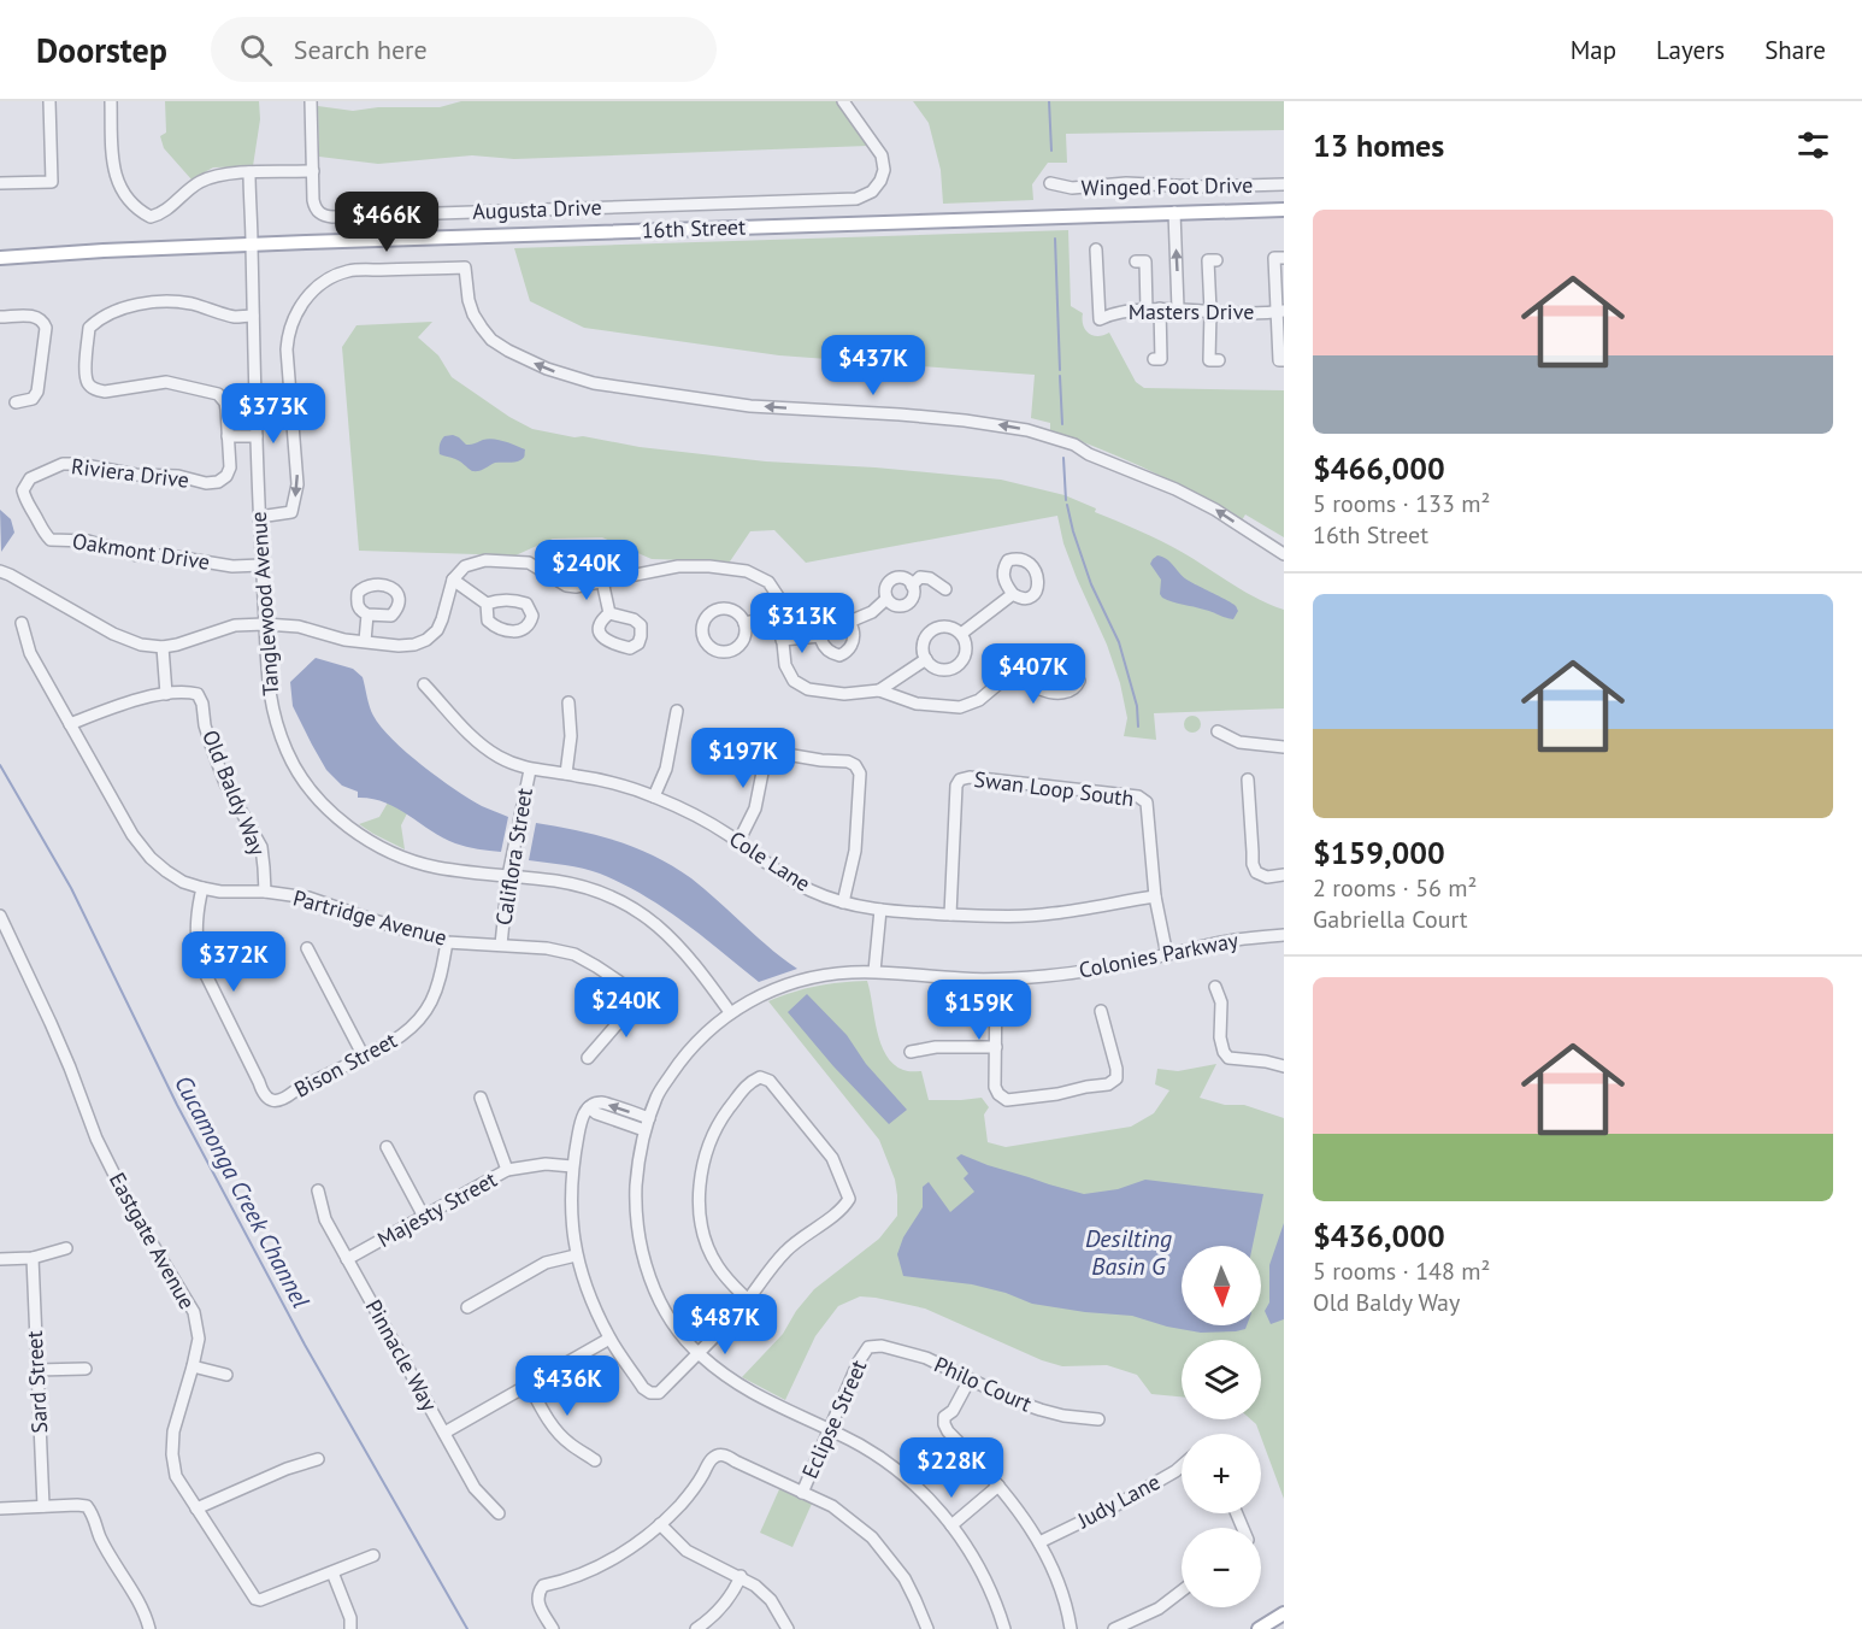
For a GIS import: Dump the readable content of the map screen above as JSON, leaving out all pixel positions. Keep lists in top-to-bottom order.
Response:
{
  "streets": {
    "main road": ["16th Street"],
    "street": [
      "Winged Foot Drive",
      "Augusta Drive",
      "Masters Drive",
      "Riviera Drive",
      "Oakmont Drive",
      "Tanglewood Avenue",
      "Swan Loop South",
      "Old Baldy Way",
      "Califlora Street",
      "Cole Lane",
      "Partridge Avenue",
      "Colonies Parkway",
      "Bison Street",
      "Majesty Street",
      "Eastgate Avenue",
      "Pinnacle Way",
      "Sard Street",
      "Philo Court",
      "Eclipse Street",
      "Judy Lane"
    ]
  },
  "crossings": [
    ["16th Street", "Tanglewood Avenue"],
    ["Riviera Drive", "Oakmont Drive"],
    ["Oakmont Drive", "Tanglewood Avenue"],
    ["Tanglewood Avenue", "Califlora Street"],
    ["Tanglewood Avenue", "Colonies Parkway"],
    ["Swan Loop South", "Cole Lane"],
    ["Old Baldy Way", "Partridge Avenue"],
    ["Califlora Street", "Cole Lane"],
    ["Califlora Street", "Partridge Avenue"],
    ["Partridge Avenue", "Bison Street"],
    ["Colonies Parkway", "Eclipse Street"],
    ["Majesty Street", "Pinnacle Way"],
    ["Philo Court", "Eclipse Street"]
  ],
  "water": ["Cucamonga Creek Channel", "Desilting Basin G"],
  "north": "bottom",
  "page": {
    "header": "Doorstep",
    "search": "Search here",
    "nav": ["Map", "Layers", "Share"],
    "heading": "13 homes",
    "list": [
      {
        "name": "$466,000",
        "note": "5 rooms · 133 m² · 16th Street"
      },
      {
        "name": "$159,000",
        "note": "2 rooms · 56 m² · Gabriella Court"
      },
      {
        "name": "$436,000",
        "note": "5 rooms · 148 m² · Old Baldy Way"
      }
    ],
    "price": [
      "$466K",
      "$437K",
      "$373K",
      "$240K",
      "$313K",
      "$407K",
      "$197K",
      "$372K",
      "$240K",
      "$159K",
      "$487K",
      "$436K",
      "$228K"
    ],
    "map_buttons": ["+", "−"]
  }
}
